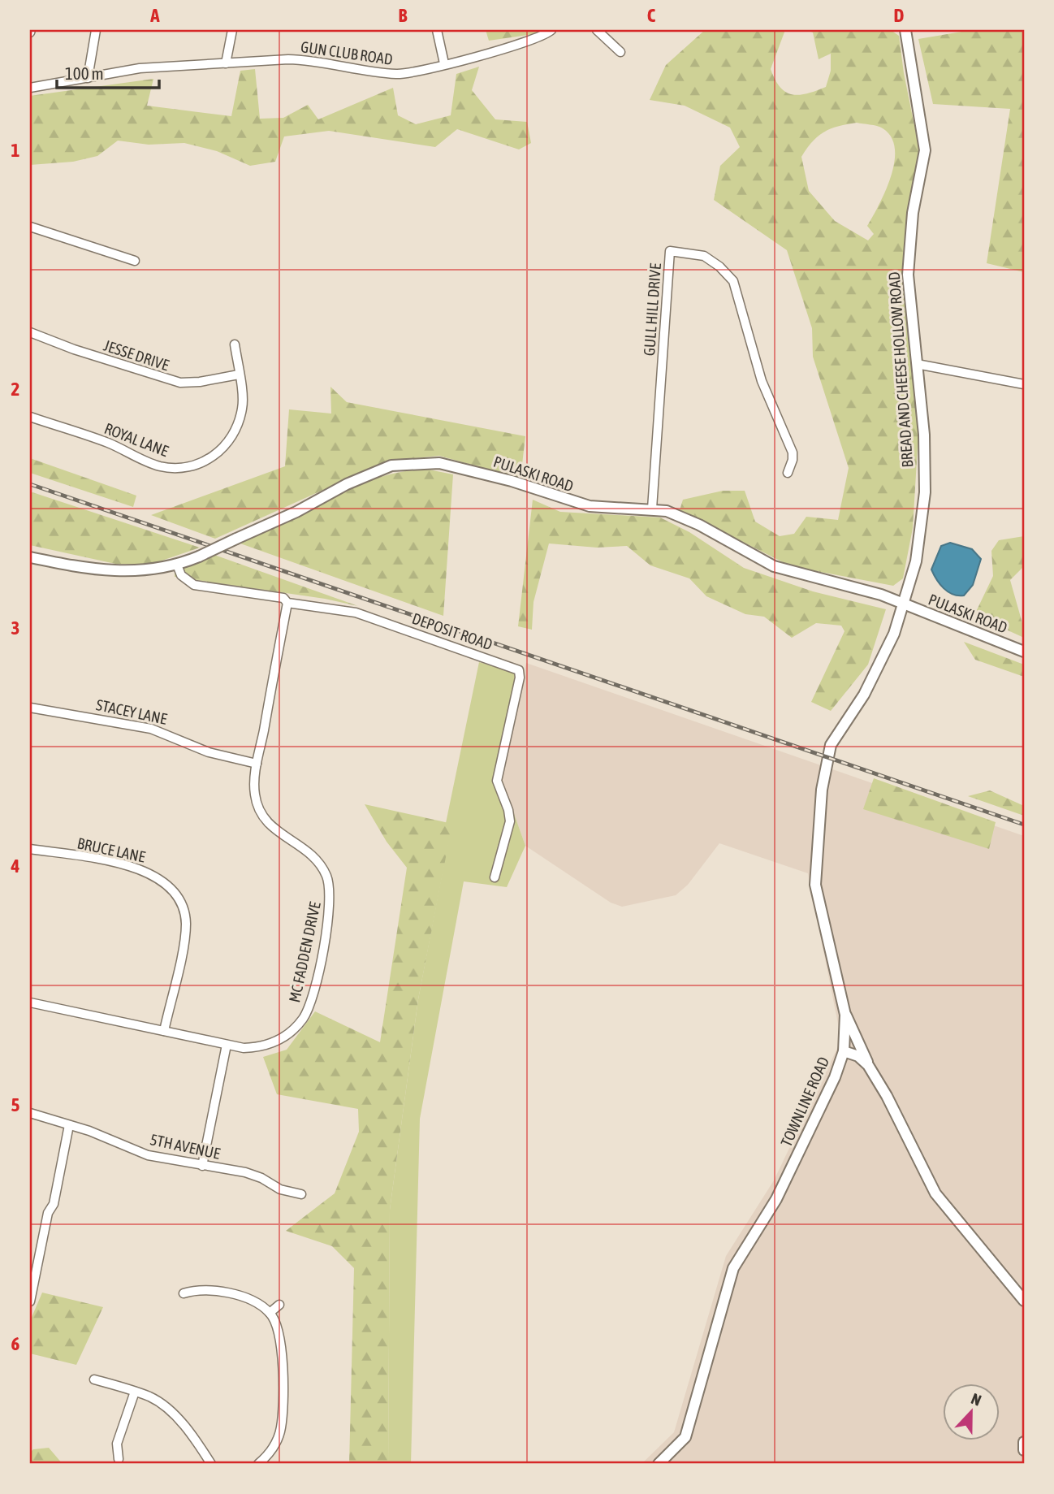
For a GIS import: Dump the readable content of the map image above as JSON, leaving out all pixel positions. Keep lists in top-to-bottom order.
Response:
{
  "streets": {
    "main road": ["BREAD AND CHEESE HOLLOW ROAD", "PULASKI ROAD", "TOWNLINE ROAD"],
    "street": [
      "GUN CLUB ROAD",
      "GULL HILL DRIVE",
      "JESSE DRIVE",
      "ROYAL LANE",
      "DEPOSIT ROAD",
      "STACEY LANE",
      "BRUCE LANE",
      "MC FADDEN DRIVE",
      "5TH AVENUE"
    ]
  },
  "crossings": [
    ["GULL HILL DRIVE", "PULASKI ROAD"],
    ["JESSE DRIVE", "ROYAL LANE"],
    ["BREAD AND CHEESE HOLLOW ROAD", "PULASKI ROAD"],
    ["BREAD AND CHEESE HOLLOW ROAD", "TOWNLINE ROAD"],
    ["PULASKI ROAD", "DEPOSIT ROAD"],
    ["PULASKI ROAD", "TOWNLINE ROAD"],
    ["DEPOSIT ROAD", "MC FADDEN DRIVE"],
    ["STACEY LANE", "MC FADDEN DRIVE"],
    ["BRUCE LANE", "MC FADDEN DRIVE"]
  ],
  "scale_bar": "100 m",
  "north": "top",
  "grid": {
    "columns": [
      "A",
      "B",
      "C",
      "D"
    ],
    "rows": [
      "1",
      "2",
      "3",
      "4",
      "5",
      "6"
    ]
  }
}
